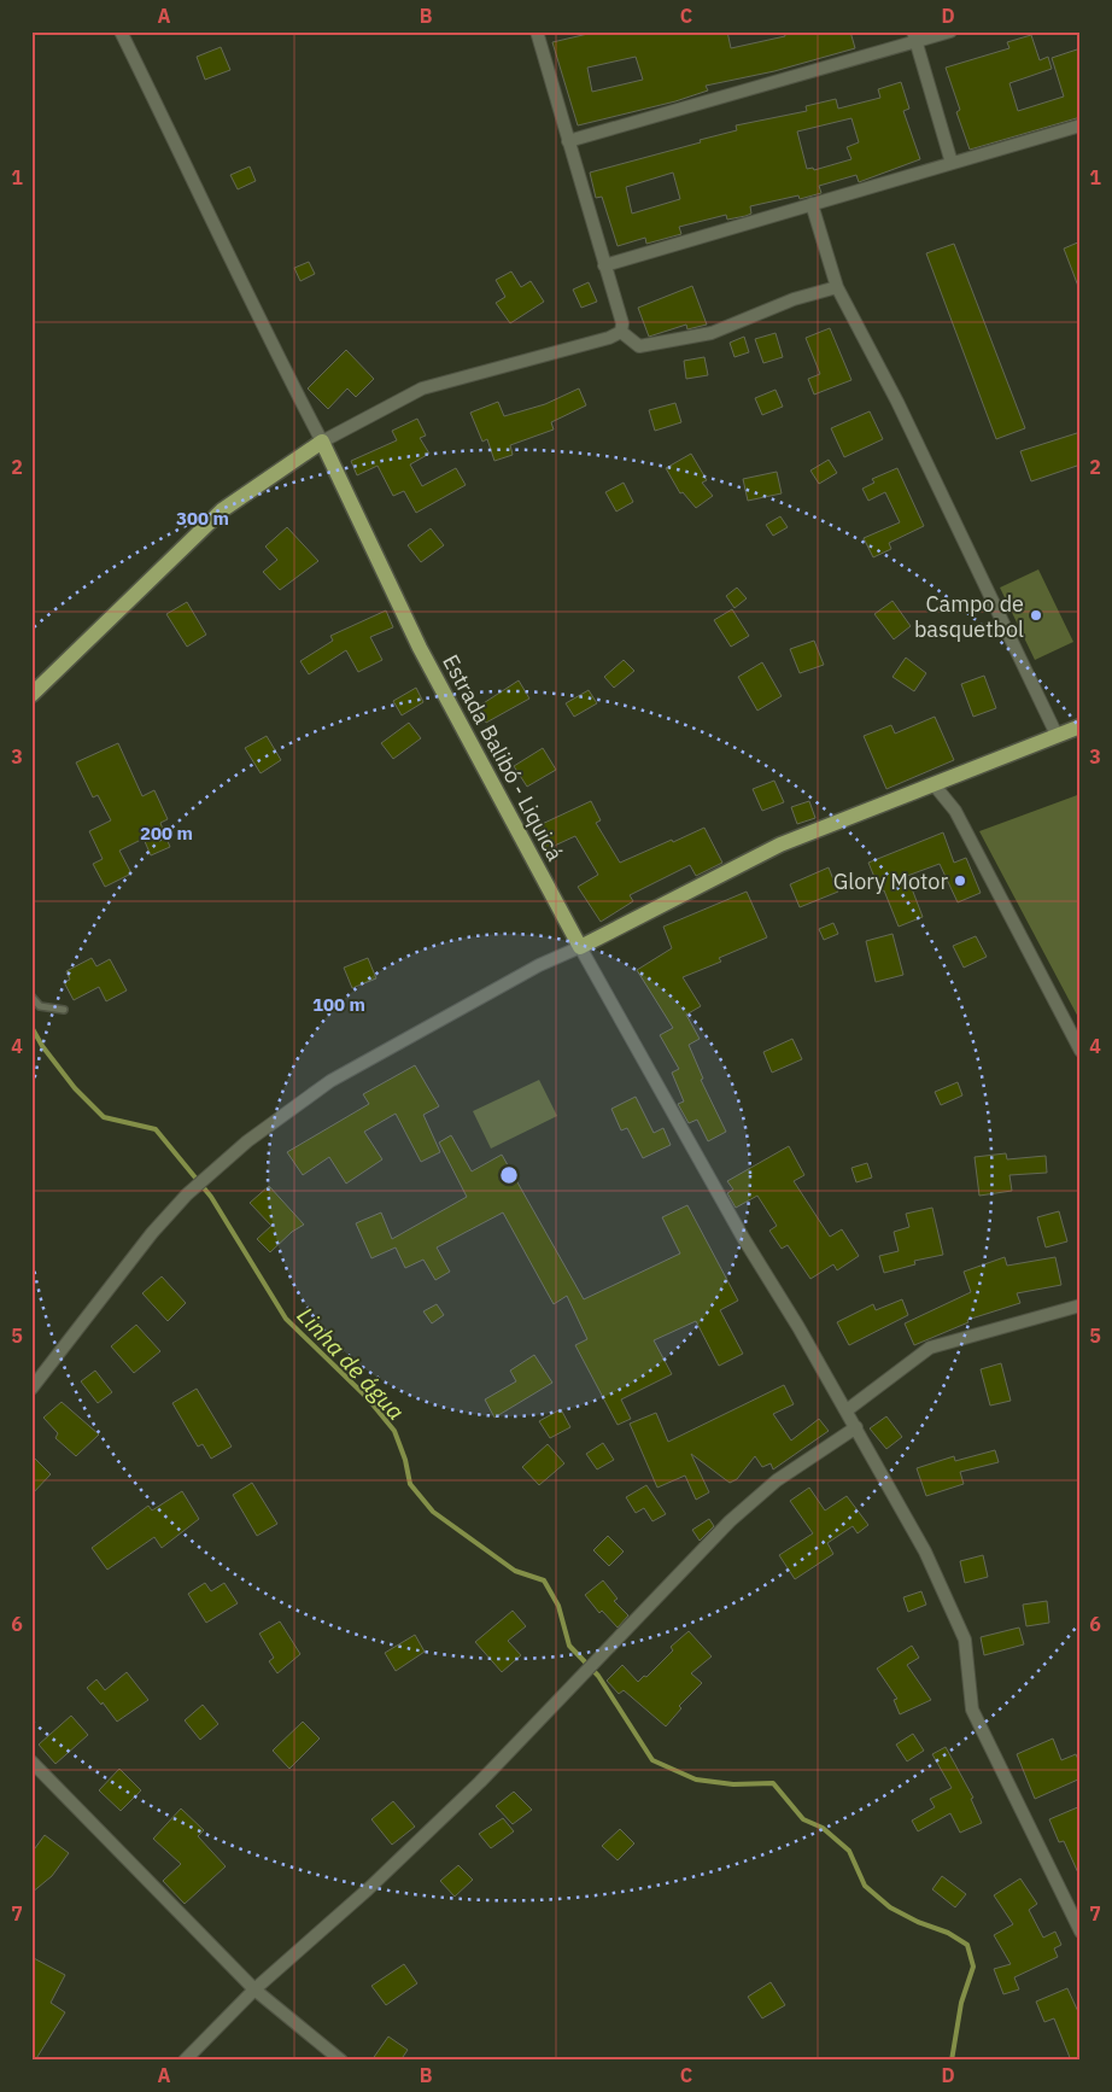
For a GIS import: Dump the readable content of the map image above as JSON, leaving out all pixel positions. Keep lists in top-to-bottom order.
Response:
{
  "streets": {
    "main road": ["Estrada Balibó - Liquicá"]
  },
  "water": ["Linha de água"],
  "places": ["Campo de basquetbol", "Glory Motor"],
  "grid": {
    "columns": [
      "A",
      "B",
      "C",
      "D"
    ],
    "rows": [
      "1",
      "2",
      "3",
      "4",
      "5",
      "6",
      "7"
    ]
  },
  "rings": ["300 m", "200 m", "100 m"]
}
